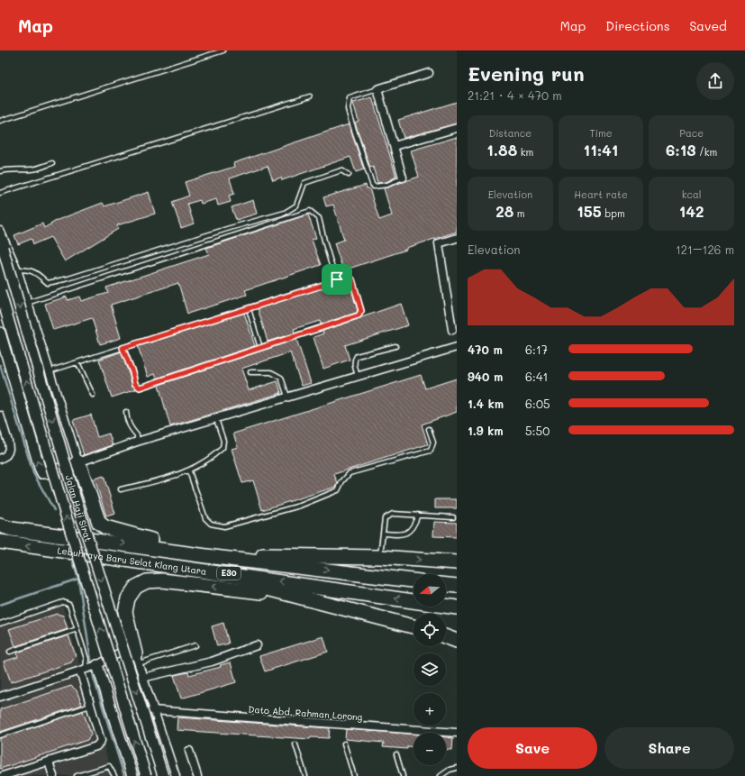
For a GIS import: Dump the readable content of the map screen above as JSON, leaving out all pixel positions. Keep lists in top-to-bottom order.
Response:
{
  "streets": {
    "highway": ["Lebuhraya Baru Selat Klang Utara", "E30"],
    "main road": ["Jalan Haji Sirat"],
    "street": ["Dato Abd. Rahman Lorong"]
  },
  "north": "left",
  "page": {
    "header": "Map",
    "nav": ["Map", "Directions", "Saved"],
    "heading": ["Evening run", "21:21 · 4 × 470 m"],
    "stats": [
      ["Distance", "1.88 km"],
      ["Time", "11:41"],
      ["Pace", "6:13 /km"],
      ["Elevation", "28 m"],
      ["Heart rate", "155 bpm"],
      ["kcal", "142"]
    ],
    "chart": ["Elevation", "121–126 m"],
    "list": [
      {
        "name": "470 m",
        "note": "6:17"
      },
      {
        "name": "940 m",
        "note": "6:41"
      },
      {
        "name": "1.4 km",
        "note": "6:05"
      },
      {
        "name": "1.9 km",
        "note": "5:50"
      }
    ],
    "map_buttons": ["+", "−"],
    "buttons": ["Save", "Share"]
  }
}
